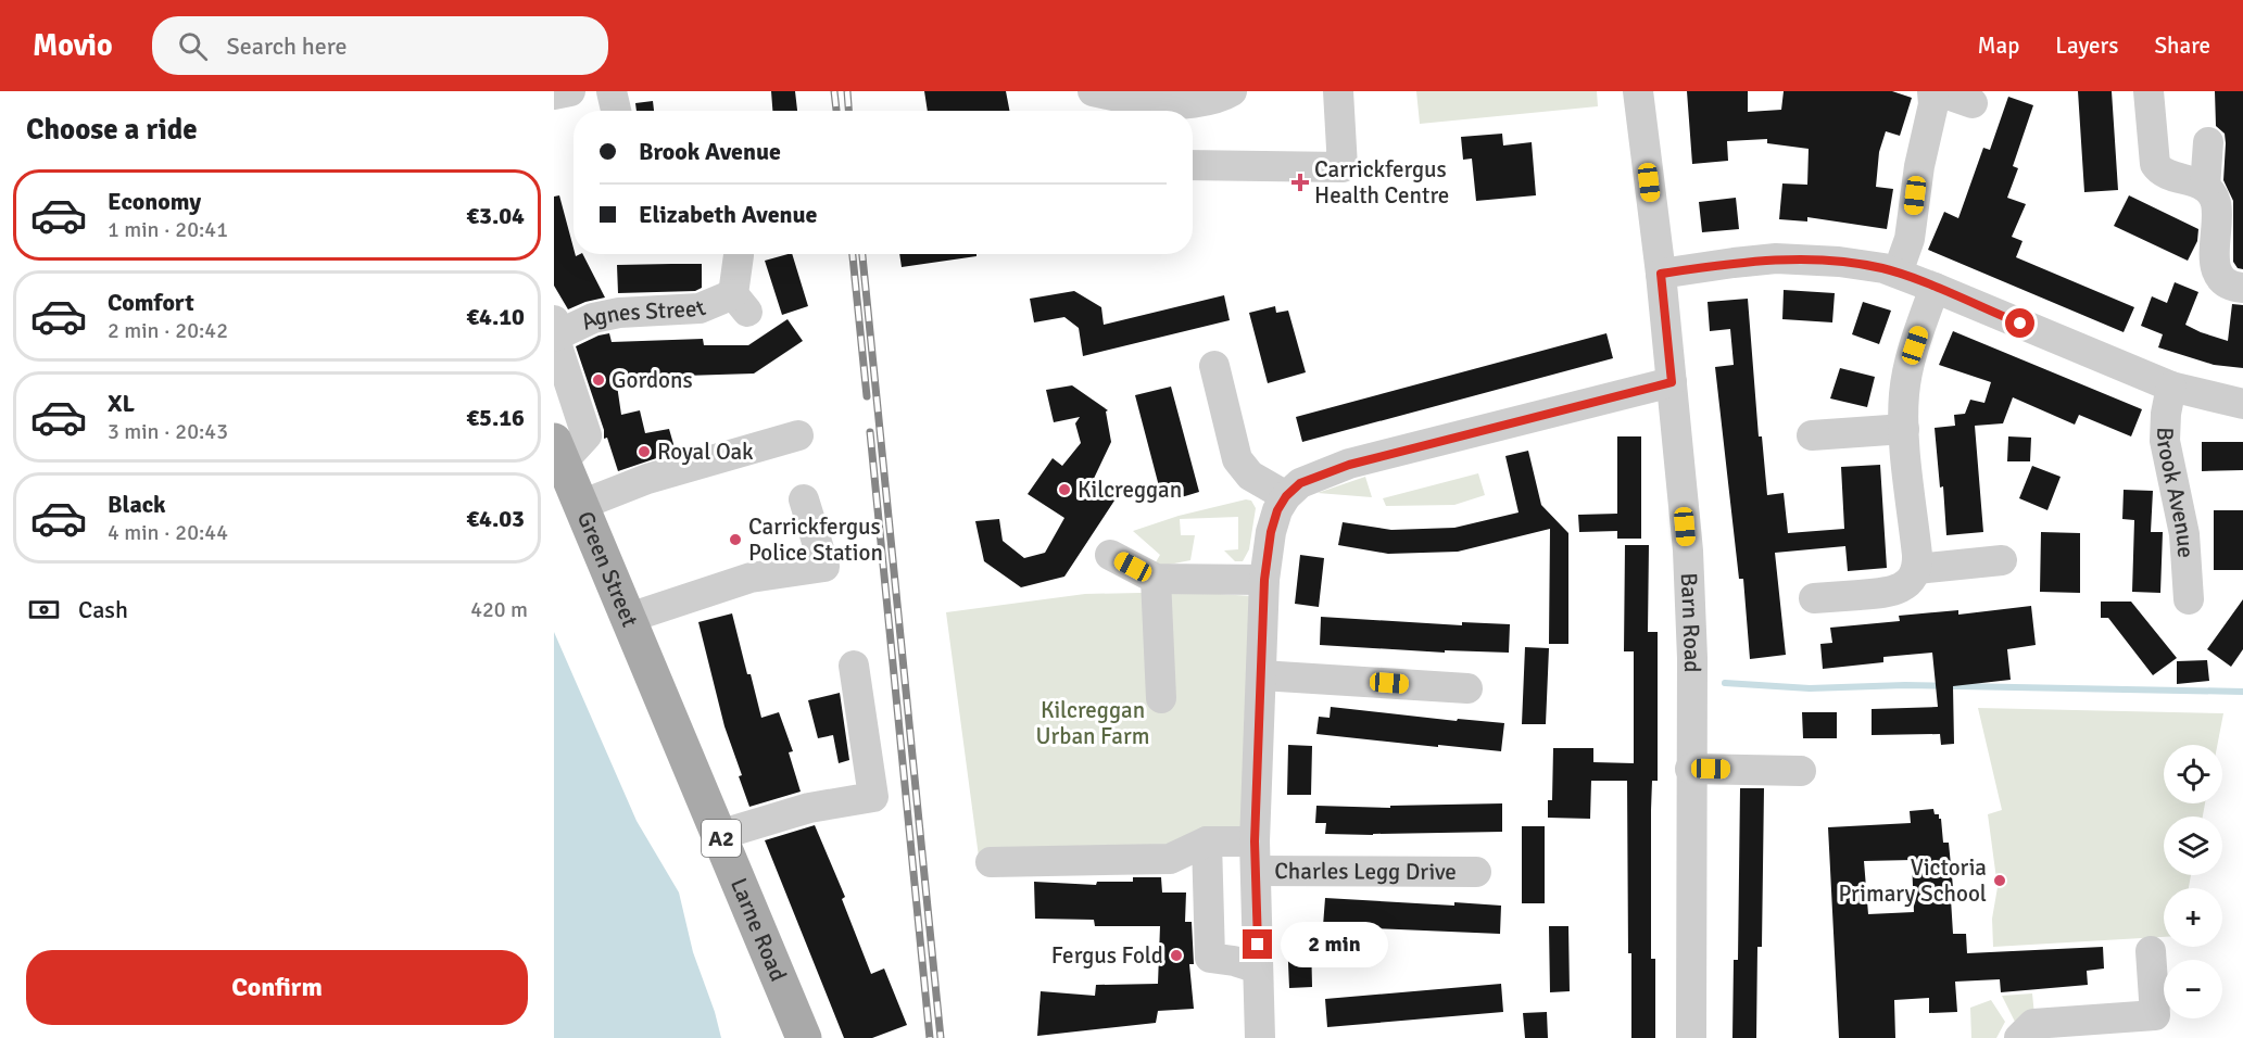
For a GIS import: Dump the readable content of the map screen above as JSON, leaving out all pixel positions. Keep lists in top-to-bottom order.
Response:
{
  "streets": {
    "main road": ["Green Street", "A2", "Larne Road"],
    "street": [
      "Agnes Street",
      "Brook Avenue",
      "Barn Road",
      "Charles Legg Drive"
    ]
  },
  "crossings": [
    ["Agnes Street", "Green Street"],
    ["Green Street", "Larne Road"]
  ],
  "parks": ["Kilcreggan Urban Farm"],
  "places": {
    "health": ["Carrickfergus Health Centre"],
    "other": [
      "Gordons",
      "Royal Oak",
      "Kilcreggan",
      "Carrickfergus Police Station",
      "Victoria Primary School",
      "Fergus Fold"
    ]
  },
  "page": {
    "header": "Movio",
    "search": "Search here",
    "nav": ["Map", "Layers", "Share"],
    "heading": "Choose a ride",
    "banner": ["Brook Avenue", "Elizabeth Avenue"],
    "list": [
      {
        "name": "Economy",
        "note": "1 min · 20:41",
        "value": "€3.04"
      },
      {
        "name": "Comfort",
        "note": "2 min · 20:42",
        "value": "€4.10"
      },
      {
        "name": "XL",
        "note": "3 min · 20:43",
        "value": "€5.16"
      },
      {
        "name": "Black",
        "note": "4 min · 20:44",
        "value": "€4.03"
      }
    ],
    "pay": ["Cash", "420 m"],
    "map_buttons": ["+", "−"],
    "bubble": "2 min",
    "buttons": "Confirm"
  }
}
